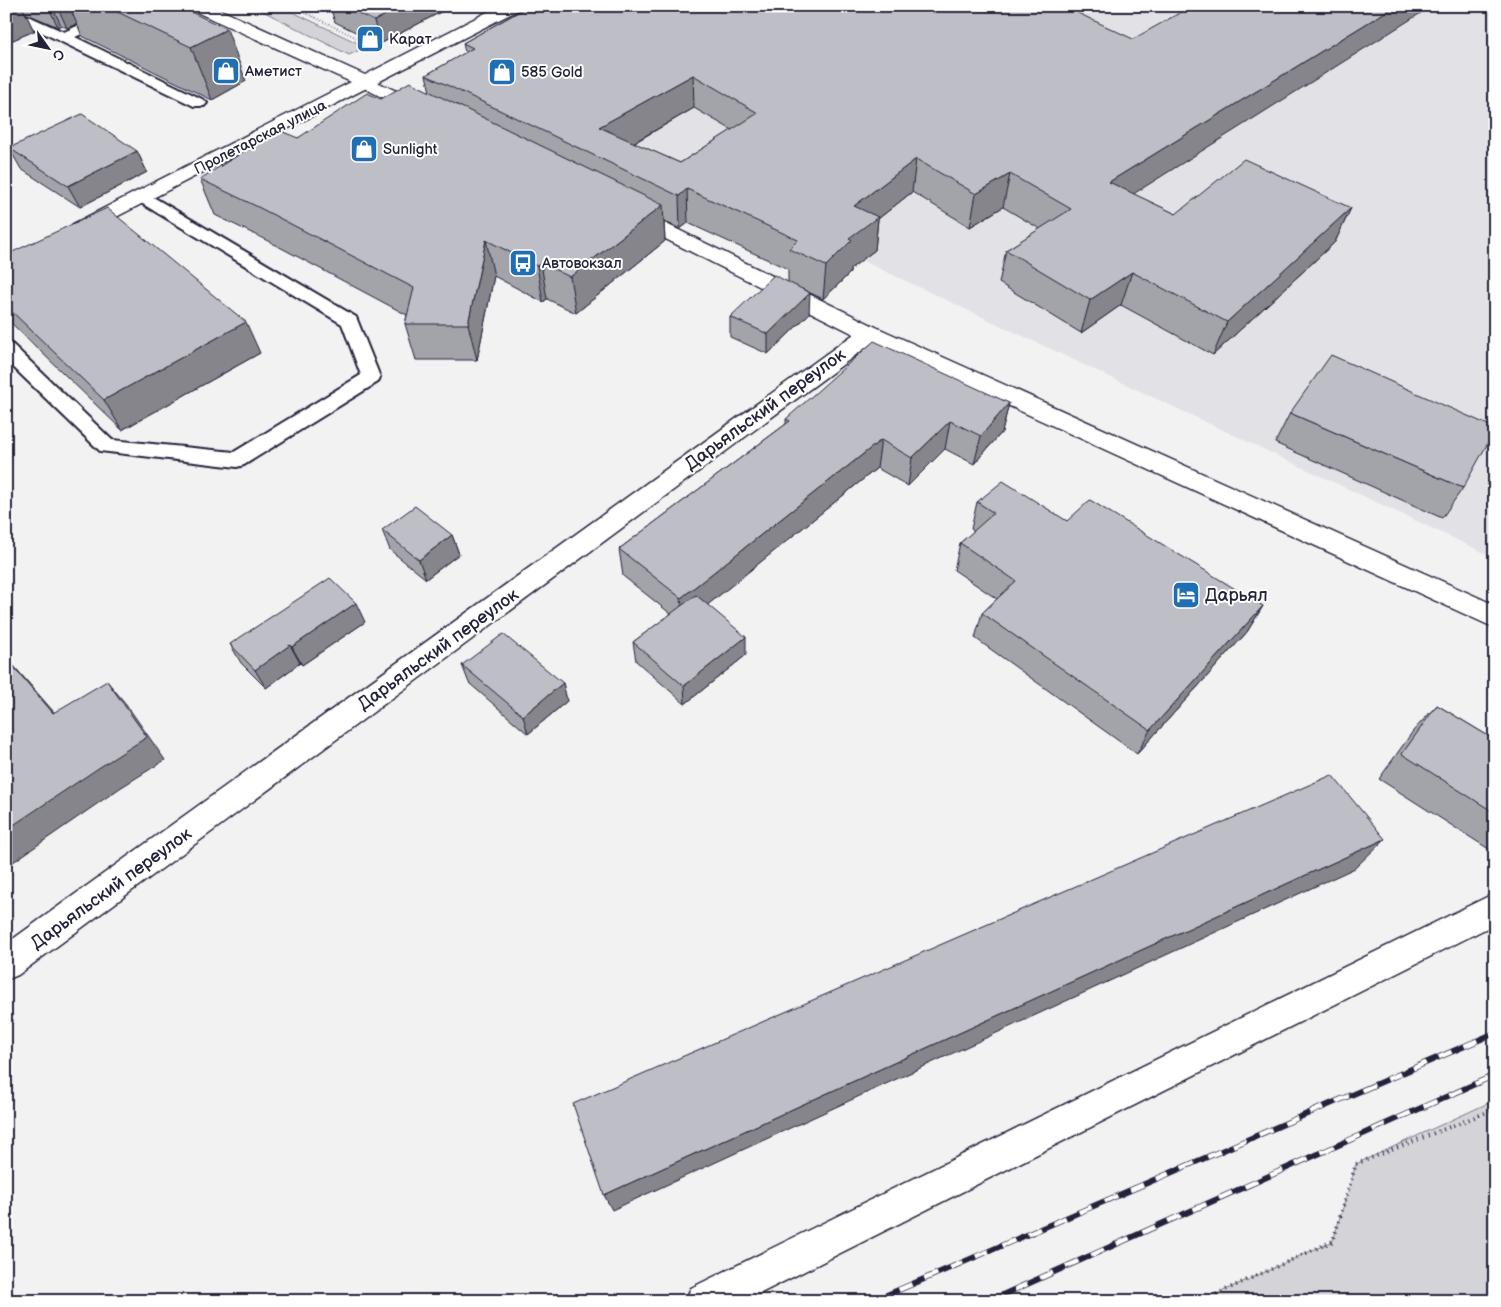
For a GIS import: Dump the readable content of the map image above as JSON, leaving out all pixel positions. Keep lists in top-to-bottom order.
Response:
{
  "streets": {
    "street": ["Пролетарская улица", "Дарьяльский переулок"]
  },
  "places": {
    "shop": [
      "Карат",
      "Аметист",
      "585 Gold",
      "Sunlight"
    ],
    "bus stop": ["Автовокзал"],
    "hotel": ["Дарьял"]
  },
  "north": "bottom right"
}
